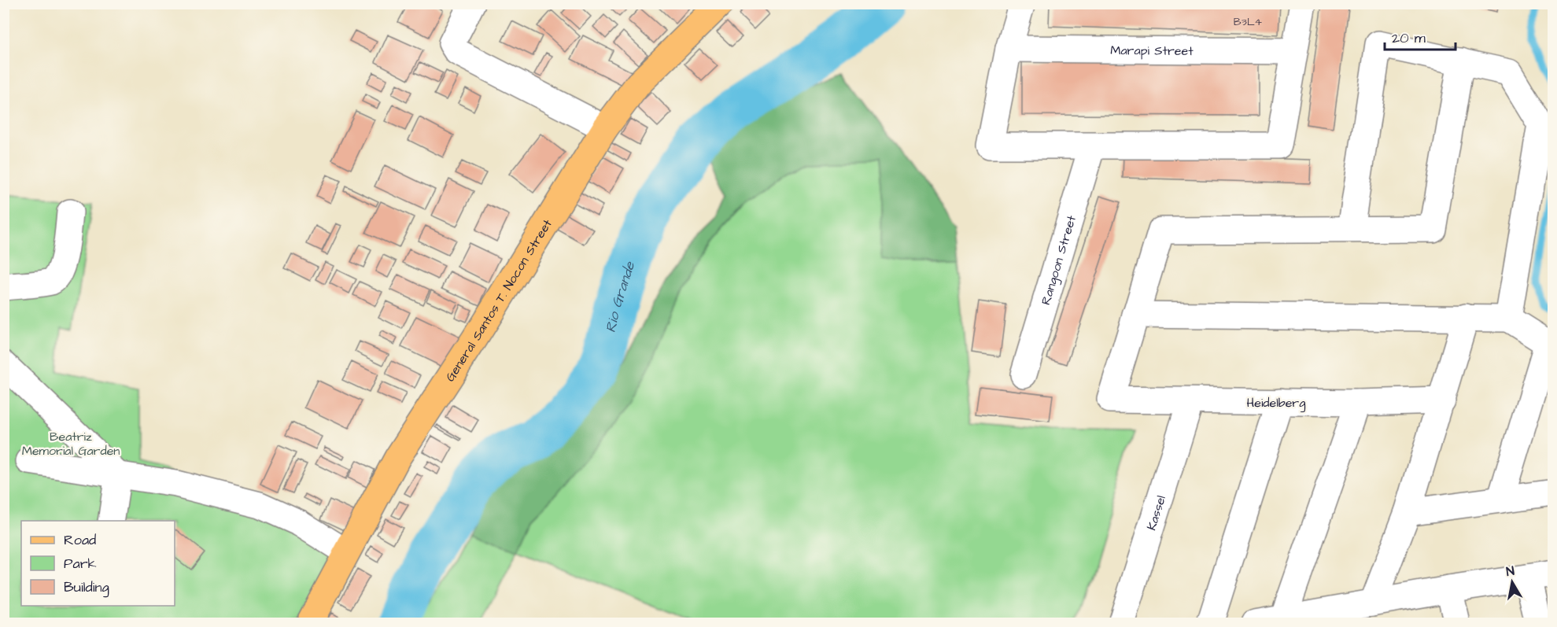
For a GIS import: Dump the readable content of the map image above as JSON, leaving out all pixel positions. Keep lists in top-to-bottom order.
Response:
{
  "streets": {
    "main road": ["General Santos T. Nocon Street"],
    "street": [
      "Marapi Street",
      "Rangoon Street",
      "Heidelberg",
      "Kassel"
    ]
  },
  "crossings": [
    ["Heidelberg", "Kassel"]
  ],
  "water": ["Rio Grande"],
  "parks": ["Beatriz Memorial Garden"],
  "house_numbers": ["B3L4"],
  "legend": ["Road", "Park", "Building"],
  "scale_bar": "20 m",
  "north": "top"
}
